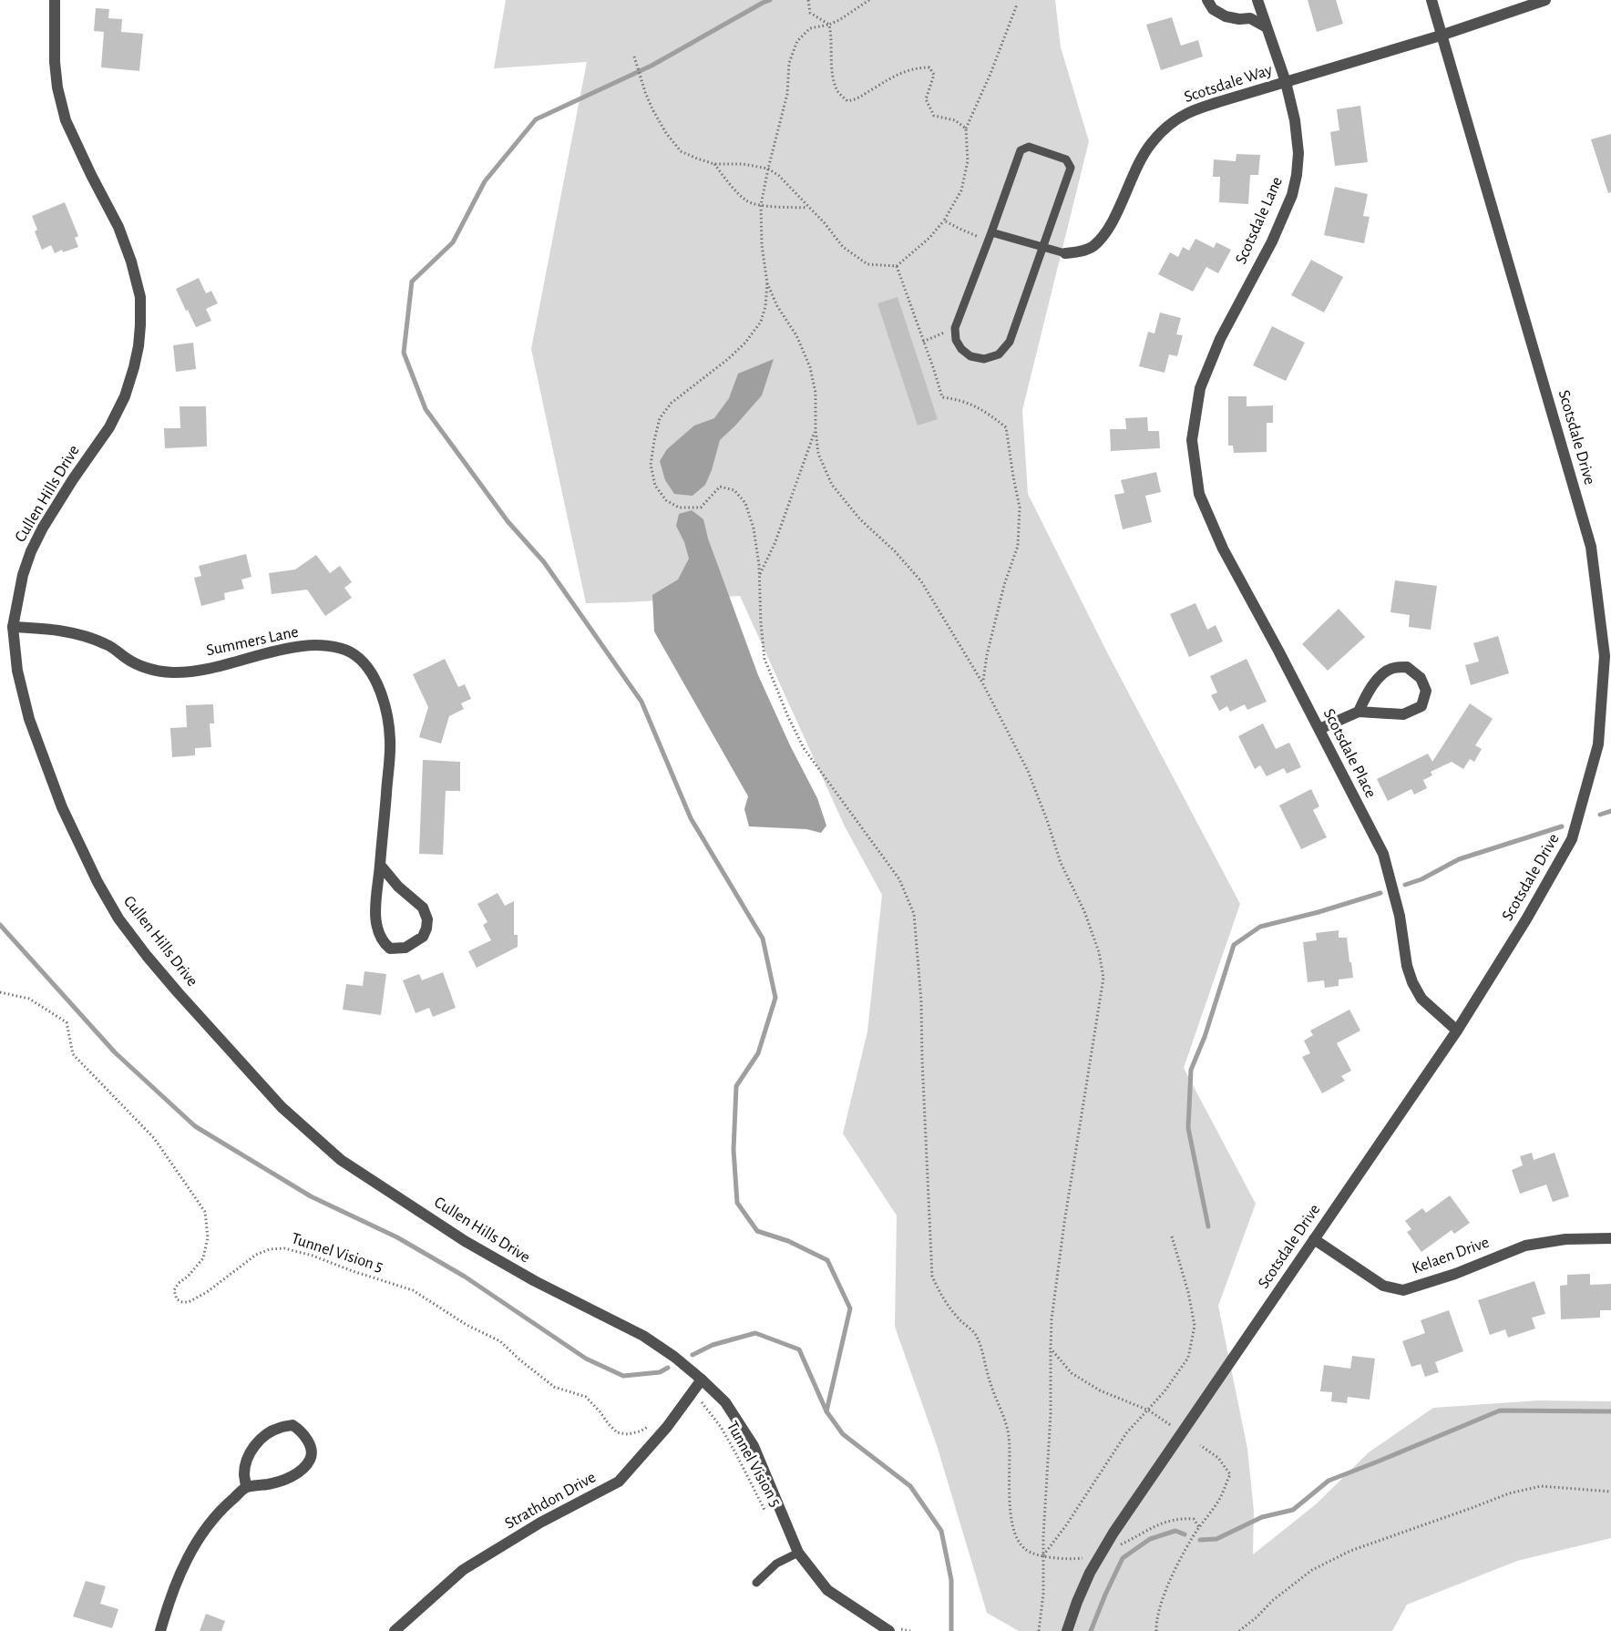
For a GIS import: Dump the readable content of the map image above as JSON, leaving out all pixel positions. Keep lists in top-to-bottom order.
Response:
{
  "streets": {
    "street": [
      "Scotsdale Way",
      "Scotsdale Lane",
      "Scotsdale Drive",
      "Cullen Hills Drive",
      "Summers Lane",
      "Scotsdale Place",
      "Kelaen Drive",
      "Strathdon Drive"
    ],
    "path": ["Tunnel Vision 5"]
  },
  "crossings": [
    ["Scotsdale Way", "Scotsdale Lane"],
    ["Scotsdale Lane", "Scotsdale Place"],
    ["Scotsdale Drive", "Scotsdale Place"],
    ["Scotsdale Drive", "Kelaen Drive"],
    ["Cullen Hills Drive", "Summers Lane"],
    ["Cullen Hills Drive", "Strathdon Drive"]
  ]
}
